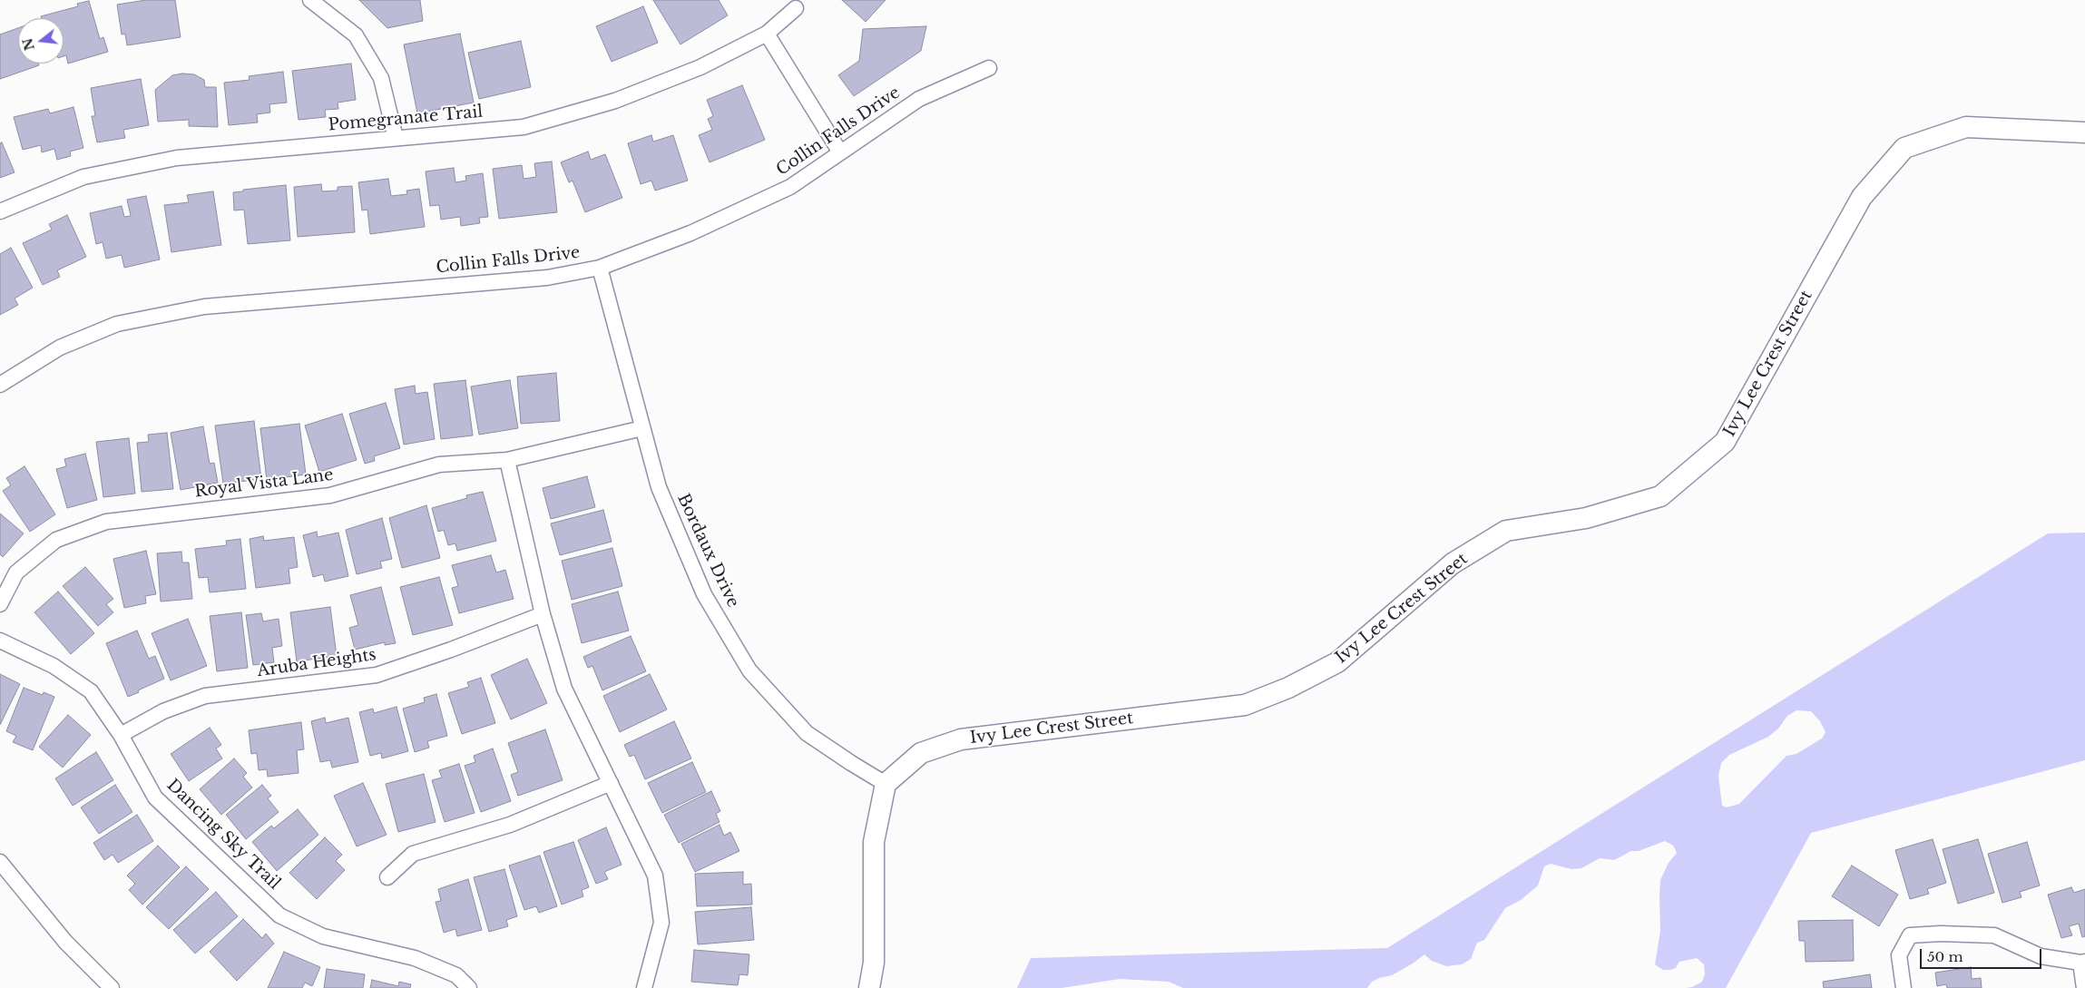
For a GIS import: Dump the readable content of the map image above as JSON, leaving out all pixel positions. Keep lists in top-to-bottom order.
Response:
{
  "streets": {
    "street": [
      "Pomegranate Trail",
      "Collin Falls Drive",
      "Ivy Lee Crest Street",
      "Royal Vista Lane",
      "Bordaux Drive",
      "Aruba Heights",
      "Dancing Sky Trail"
    ]
  },
  "crossings": [
    ["Collin Falls Drive", "Bordaux Drive"],
    ["Ivy Lee Crest Street", "Bordaux Drive"],
    ["Royal Vista Lane", "Bordaux Drive"],
    ["Aruba Heights", "Dancing Sky Trail"]
  ],
  "scale_bar": "50 m",
  "north": "left"
}
